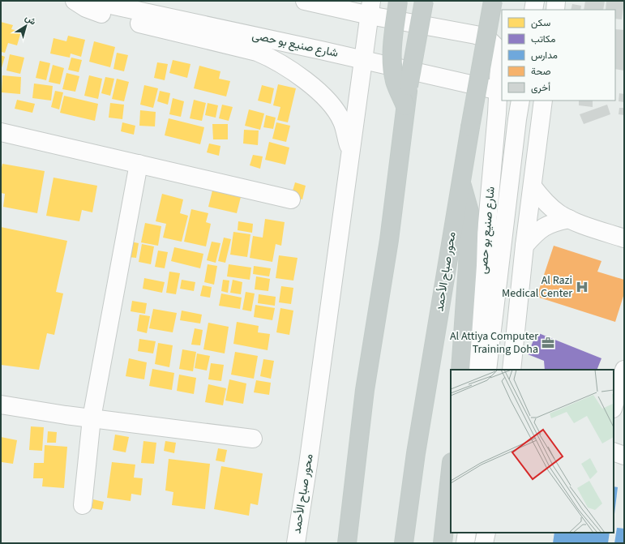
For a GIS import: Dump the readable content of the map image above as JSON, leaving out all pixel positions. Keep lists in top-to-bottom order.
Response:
{
  "streets": {
    "highway": ["محور صباح الأحمد"],
    "street": ["شارع صنيع بو حصى"]
  },
  "crossings": [
    ["شارع صنيع بو حصى", "محور صباح الأحمد"]
  ],
  "places": {
    "hospital": ["Al Razi Medical Center"],
    "office": ["Al Attiya Computer Training Doha"]
  },
  "legend": [
    "سكن",
    "مكاتب",
    "مدارس",
    "صحة",
    "أخرى"
  ],
  "north": "top right"
}
